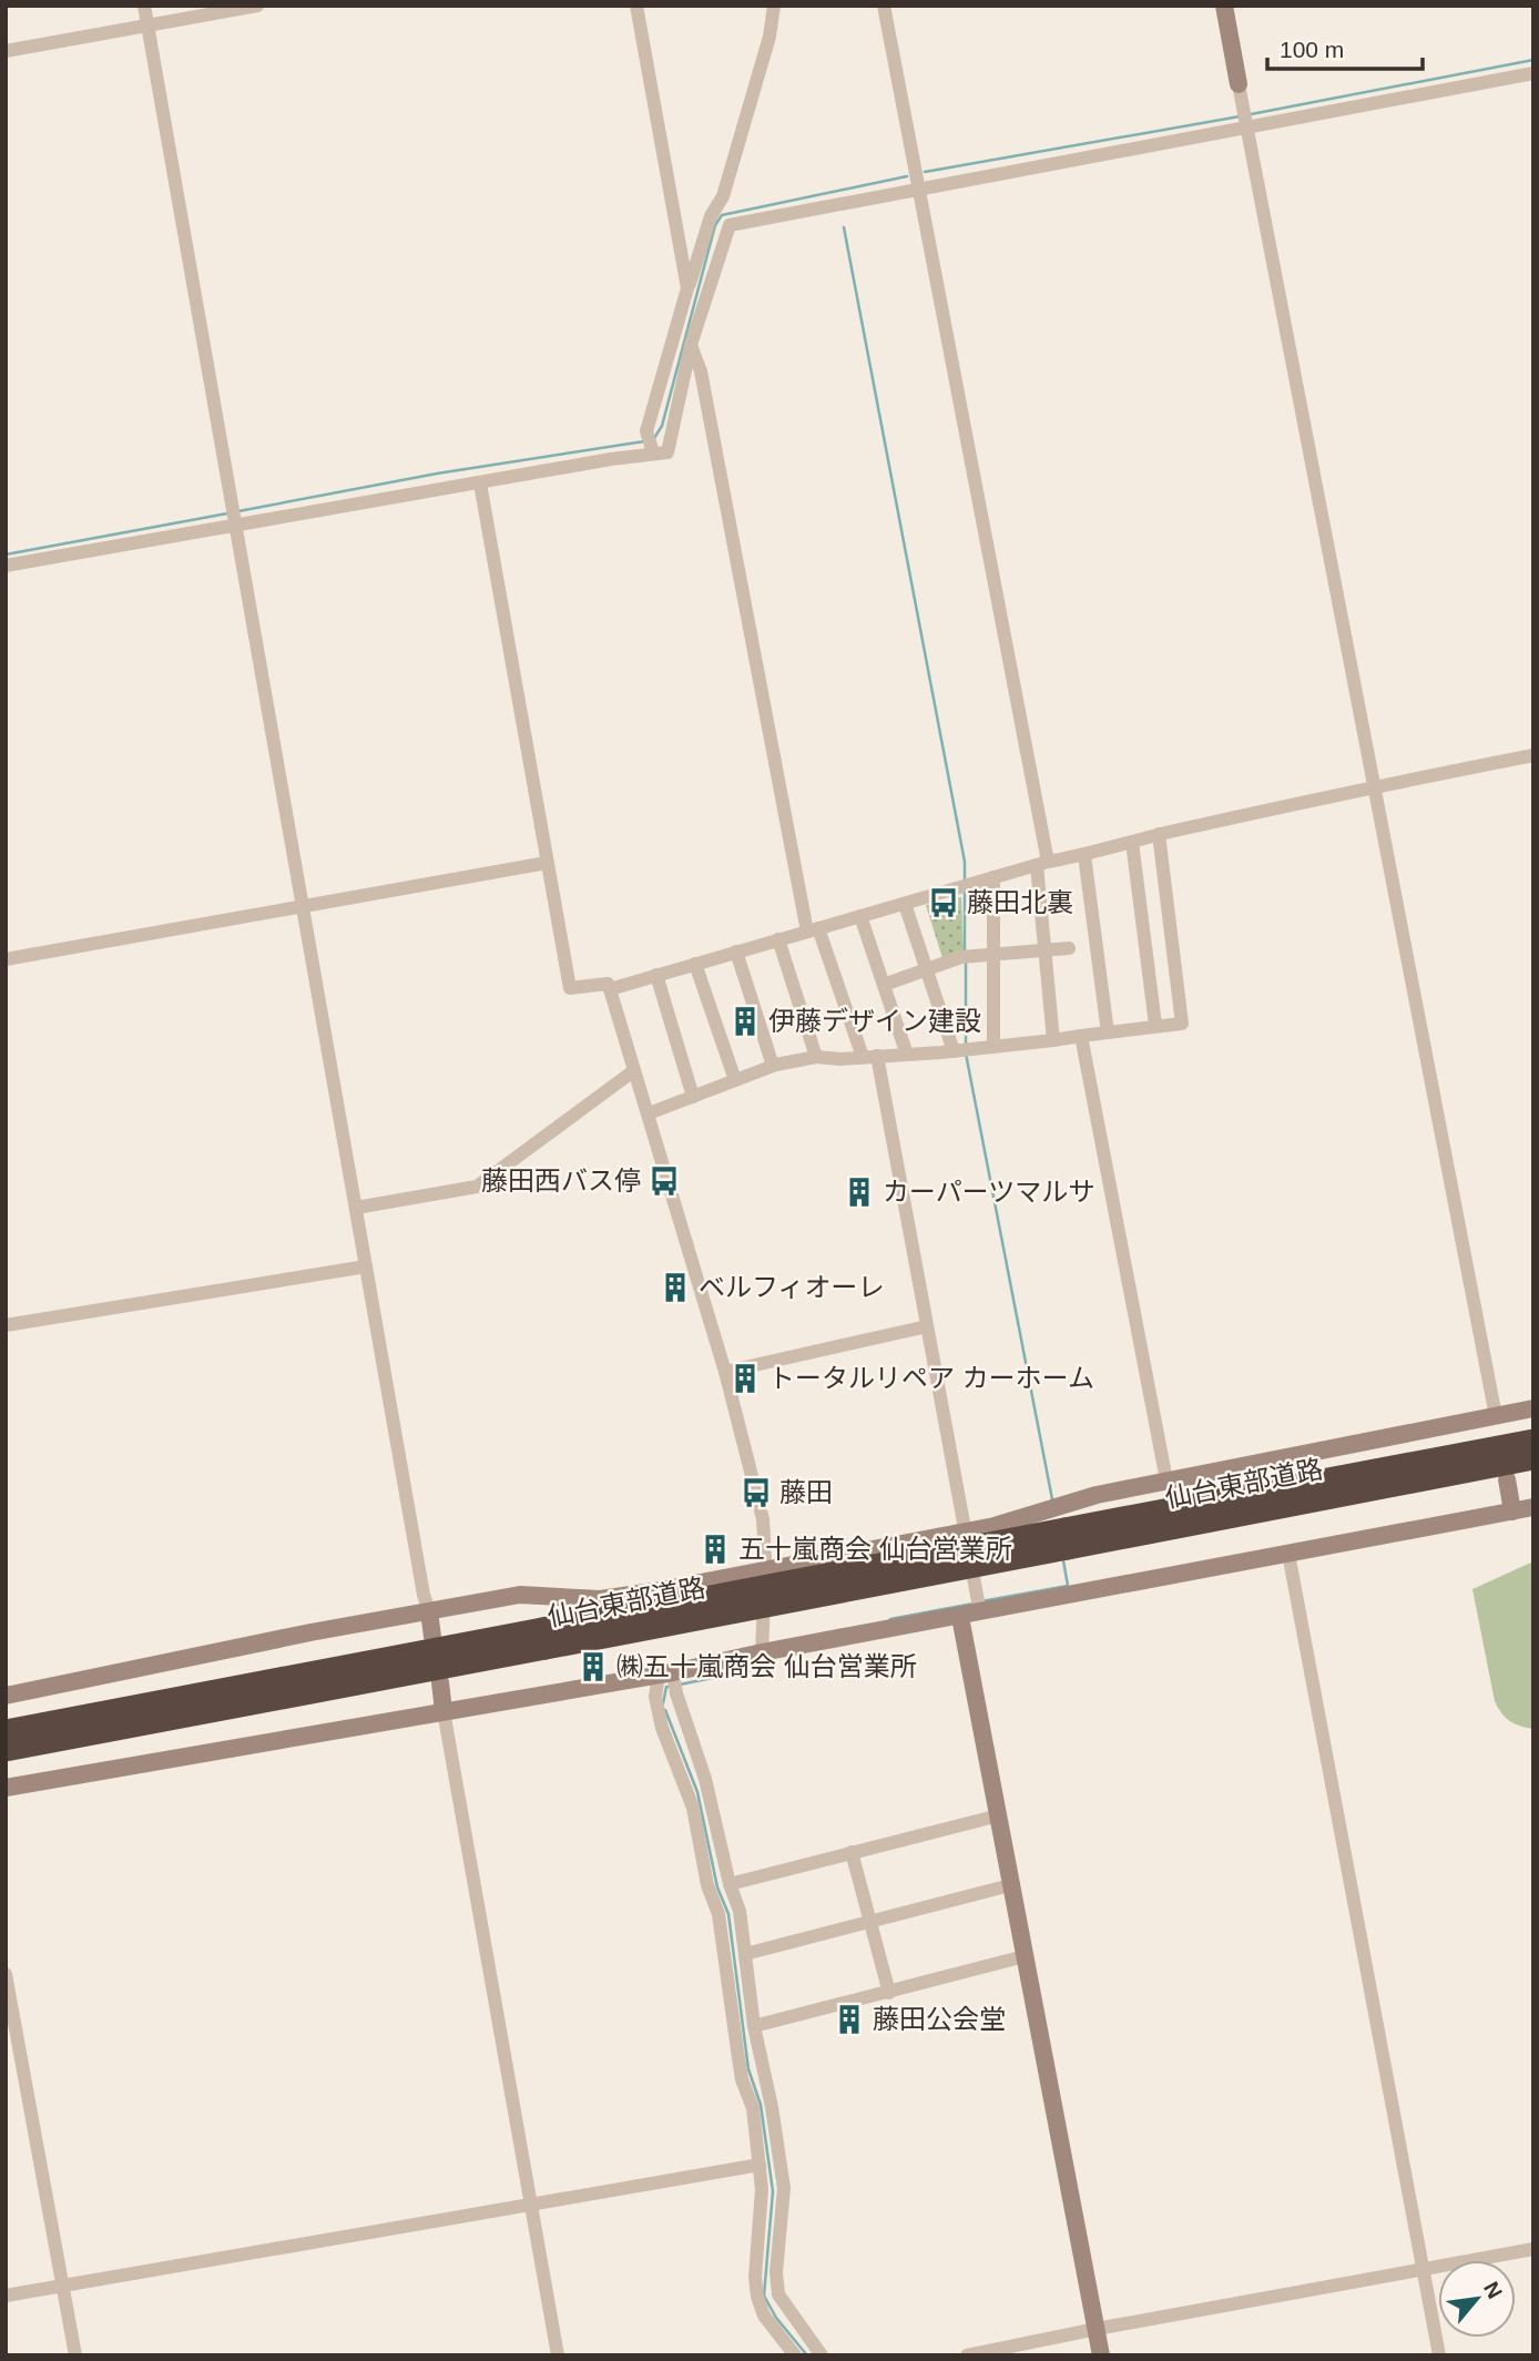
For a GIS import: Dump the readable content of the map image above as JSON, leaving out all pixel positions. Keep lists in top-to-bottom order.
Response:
{
  "streets": {
    "highway": ["仙台東部道路"]
  },
  "places": {
    "bus stop": ["藤田北裏", "藤田西バス停", "藤田"],
    "building": [
      "伊藤デザイン建設",
      "カーパーツマルサ",
      "ベルフィオーレ",
      "トータルリペア カーホーム",
      "五十嵐商会 仙台営業所",
      "㈱五十嵐商会 仙台営業所",
      "藤田公会堂"
    ]
  },
  "scale_bar": "100 m",
  "north": "top right"
}
